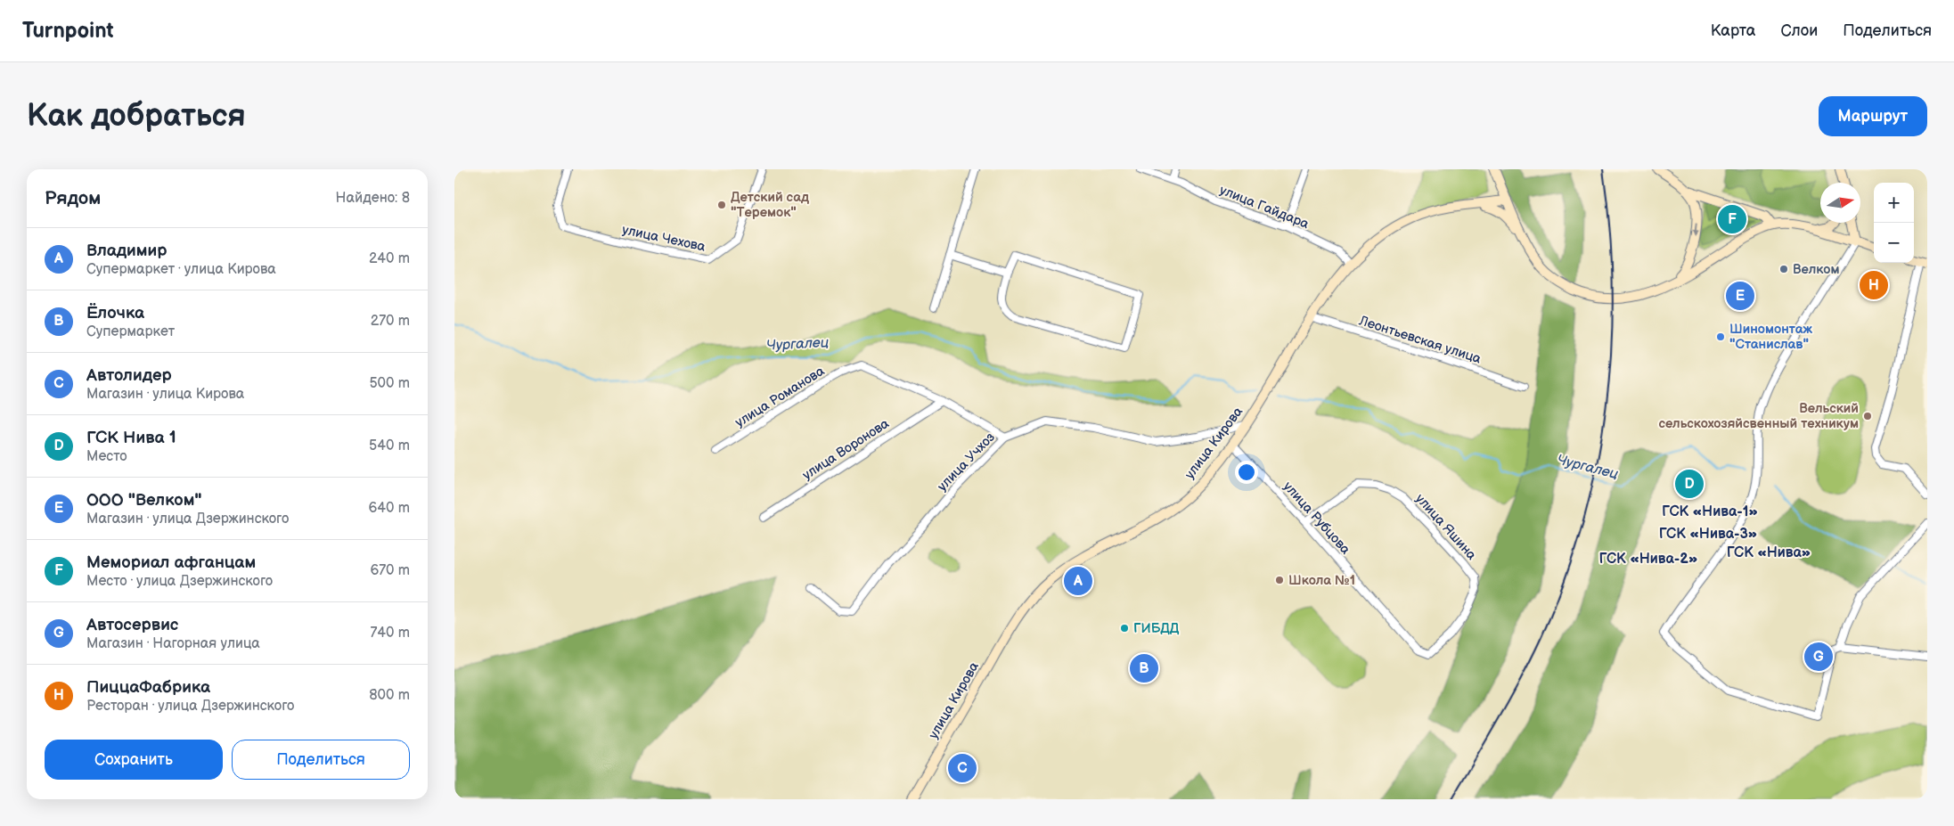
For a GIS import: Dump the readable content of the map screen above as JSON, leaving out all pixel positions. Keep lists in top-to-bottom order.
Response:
{
  "streets": {
    "main road": ["улица Кирова"],
    "street": [
      "улица Гайдара",
      "улица Чехова",
      "Леонтьевская улица",
      "улица Романова",
      "улица Воронова",
      "улица Учхоз",
      "улица Рубцова",
      "улица Яшина"
    ]
  },
  "crossings": [
    ["улица Гайдара", "улица Кирова"],
    ["Леонтьевская улица", "улица Кирова"],
    ["улица Романова", "улица Воронова"],
    ["улица Кирова", "улица Учхоз"],
    ["улица Кирова", "улица Рубцова"],
    ["улица Рубцова", "улица Яшина"]
  ],
  "districts": [
    "ГСК «Нива-1»",
    "ГСК «Нива-3»",
    "ГСК «Нива»",
    "ГСК «Нива-2»"
  ],
  "water": ["Чургалец"],
  "places": [
    "Детский сад \"Теремок\"",
    "Велком",
    "Шиномонтаж \"Станислав\"",
    "Вельский сельскохозяйсвенный техникум",
    "Школа №1",
    "ГИБДД"
  ],
  "north": "right",
  "page": {
    "header": "Turnpoint",
    "nav": ["Карта", "Слои", "Поделиться"],
    "buttons": [
      "Маршрут",
      ["Сохранить", "Поделиться"]
    ],
    "title": "Как добраться",
    "heading": ["Рядом", "Найдено: 8"],
    "map_buttons": ["+", "−"],
    "pins": [
      "F",
      "H",
      "E",
      "D",
      "A",
      "G",
      "B",
      "C"
    ],
    "list": [
      {
        "mark": "A",
        "name": "Владимир",
        "note": "Супермаркет · улица Кирова",
        "value": "240 m"
      },
      {
        "mark": "B",
        "name": "Ёлочка",
        "note": "Супермаркет",
        "value": "270 m"
      },
      {
        "mark": "C",
        "name": "Автолидер",
        "note": "Магазин · улица Кирова",
        "value": "500 m"
      },
      {
        "mark": "D",
        "name": "ГСК Нива 1",
        "note": "Место",
        "value": "540 m"
      },
      {
        "mark": "E",
        "name": "ООО \"Велком\"",
        "note": "Магазин · улица Дзержинского",
        "value": "640 m"
      },
      {
        "mark": "F",
        "name": "Мемориал афганцам",
        "note": "Место · улица Дзержинского",
        "value": "670 m"
      },
      {
        "mark": "G",
        "name": "Автосервис",
        "note": "Магазин · Нагорная улица",
        "value": "740 m"
      },
      {
        "mark": "H",
        "name": "ПиццаФабрика",
        "note": "Ресторан · улица Дзержинского",
        "value": "800 m"
      }
    ]
  }
}
